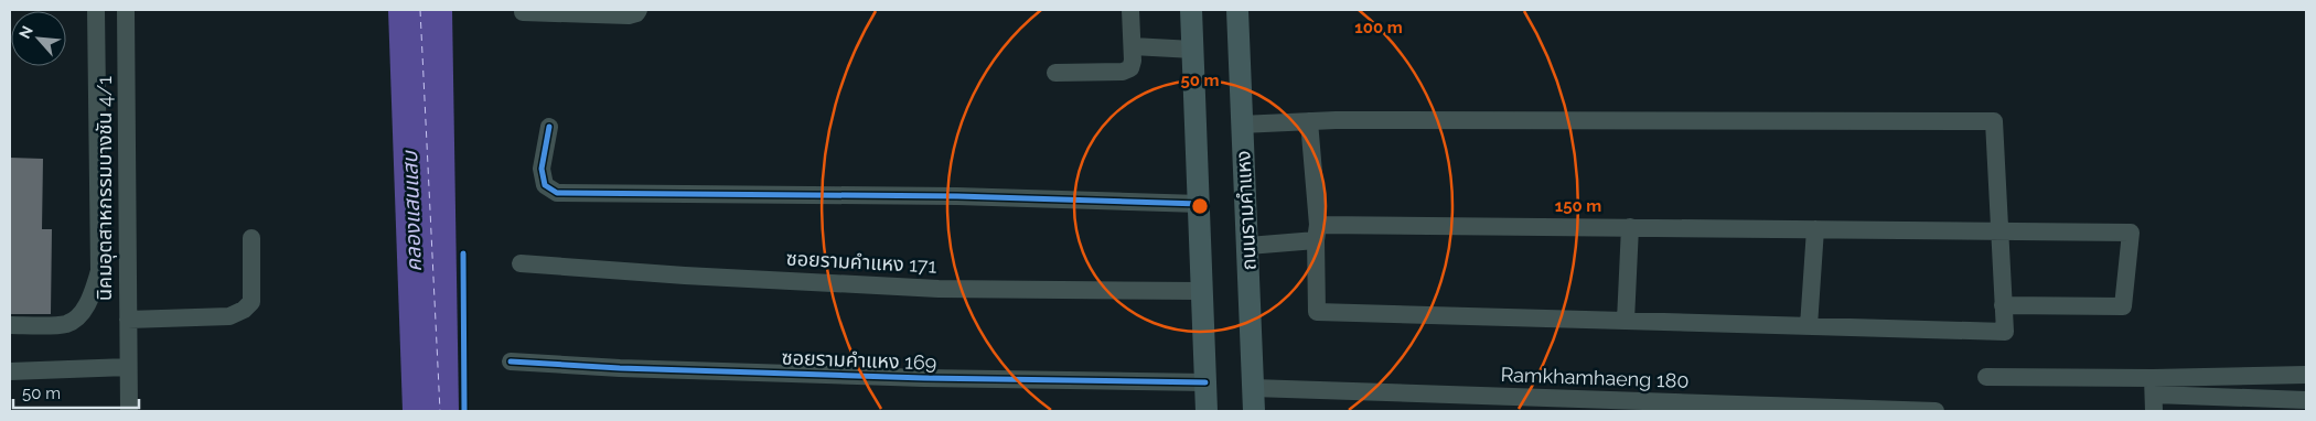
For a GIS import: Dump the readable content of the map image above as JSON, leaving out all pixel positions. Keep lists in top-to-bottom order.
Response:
{
  "streets": {
    "main road": ["ถนนรามคำแหง"],
    "street": [
      "นิคมอุตสาหกรรมบางชัน 4/1",
      "ซอยรามคำแหง 171",
      "ซอยรามคำแหง 169",
      "Ramkhamhaeng 180"
    ]
  },
  "crossings": [
    ["ถนนรามคำแหง", "Ramkhamhaeng 180"]
  ],
  "water": ["คลองแสนแสบ"],
  "scale_bar": "50 m",
  "north": "top left",
  "rings": ["100 m", "50 m", "150 m"]
}
